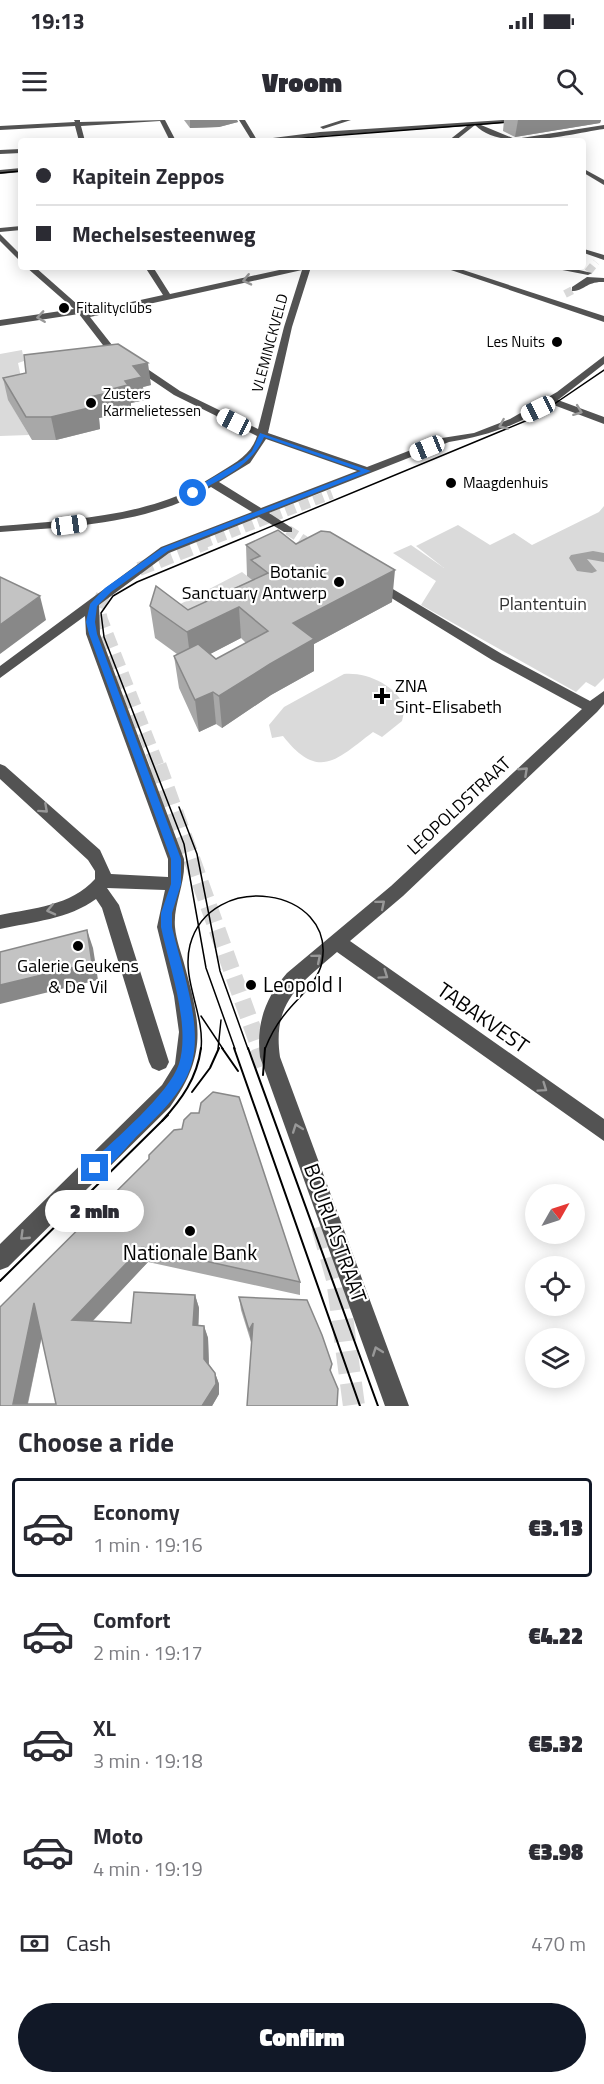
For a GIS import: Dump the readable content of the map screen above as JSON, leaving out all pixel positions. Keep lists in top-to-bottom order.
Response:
{
  "streets": {
    "street": [
      "VLEMINCKVELD",
      "LEOPOLDSTRAAT",
      "TABAKVEST",
      "BOURLASTRAAT"
    ]
  },
  "crossings": [
    ["LEOPOLDSTRAAT", "TABAKVEST"],
    ["LEOPOLDSTRAAT", "BOURLASTRAAT"]
  ],
  "one_way": ["LEOPOLDSTRAAT", "TABAKVEST", "BOURLASTRAAT"],
  "parks": ["Plantentuin"],
  "places": {
    "other": [
      "Fitalityclubs",
      "Les Nuits",
      "Zusters Karmelietessen",
      "Maagdenhuis",
      "Botanic Sanctuary Antwerp",
      "Galerie Geukens & De Vil",
      "Leopold I",
      "Nationale Bank"
    ],
    "health": ["ZNA Sint-Elisabeth"]
  },
  "north": "top right",
  "page": {
    "status": "19:13",
    "header": "Vroom",
    "banner": ["Kapitein Zeppos", "Mechelsesteenweg"],
    "bubble": "2 min",
    "heading": "Choose a ride",
    "list": [
      {
        "name": "Economy",
        "note": "1 min · 19:16",
        "value": "€3.13"
      },
      {
        "name": "Comfort",
        "note": "2 min · 19:17",
        "value": "€4.22"
      },
      {
        "name": "XL",
        "note": "3 min · 19:18",
        "value": "€5.32"
      },
      {
        "name": "Moto",
        "note": "4 min · 19:19",
        "value": "€3.98"
      }
    ],
    "pay": ["Cash", "470 m"],
    "buttons": "Confirm"
  }
}
